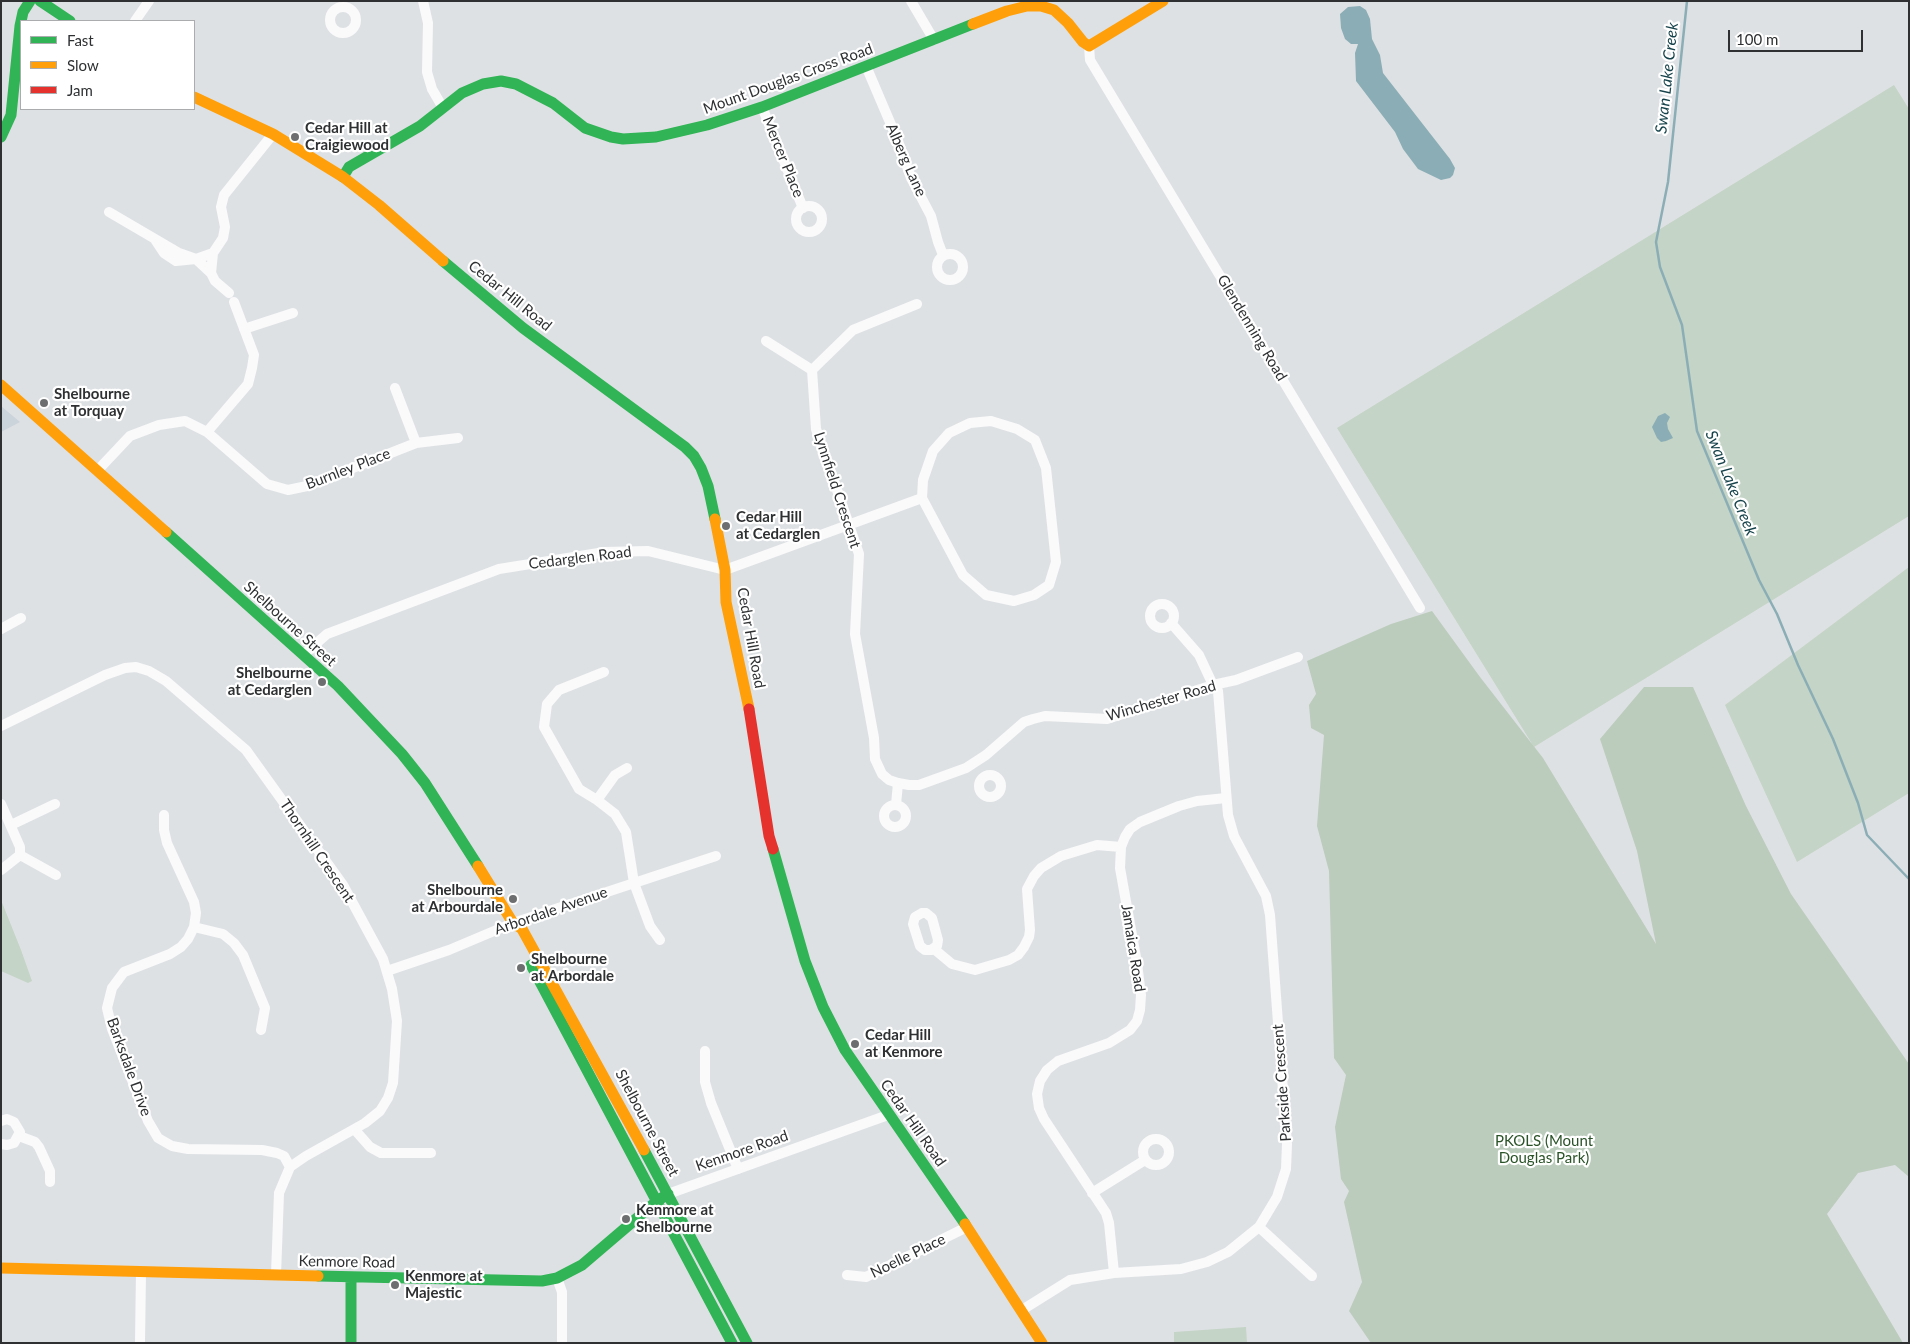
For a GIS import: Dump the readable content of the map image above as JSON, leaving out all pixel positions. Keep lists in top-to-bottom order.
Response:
{
  "streets": {
    "street": [
      "Mount Douglas Cross Road",
      "Mercer Place",
      "Alberg Lane",
      "Cedar Hill Road",
      "Glendenning Road",
      "Burnley Place",
      "Lynnfield Crescent",
      "Cedarglen Road",
      "Shelbourne Street",
      "Winchester Road",
      "Thornhill Crescent",
      "Arbordale Avenue",
      "Jamaica Road",
      "Barksdale Drive",
      "Parkside Crescent",
      "Kenmore Road",
      "Noelle Place"
    ]
  },
  "crossings": [
    ["Mount Douglas Cross Road", "Mercer Place"],
    ["Mount Douglas Cross Road", "Alberg Lane"],
    ["Mount Douglas Cross Road", "Cedar Hill Road"],
    ["Mount Douglas Cross Road", "Glendenning Road"],
    ["Cedar Hill Road", "Cedarglen Road"],
    ["Cedar Hill Road", "Parkside Crescent"],
    ["Cedar Hill Road", "Kenmore Road"],
    ["Cedar Hill Road", "Noelle Place"],
    ["Burnley Place", "Shelbourne Street"],
    ["Lynnfield Crescent", "Winchester Road"],
    ["Cedarglen Road", "Shelbourne Street"],
    ["Shelbourne Street", "Arbordale Avenue"],
    ["Shelbourne Street", "Kenmore Road"],
    ["Winchester Road", "Parkside Crescent"],
    ["Thornhill Crescent", "Arbordale Avenue"],
    ["Thornhill Crescent", "Barksdale Drive"],
    ["Jamaica Road", "Parkside Crescent"]
  ],
  "water": ["Swan Lake Creek"],
  "parks": ["PKOLS (Mount Douglas Park)"],
  "places": [
    "Cedar Hill at Craigiewood",
    "Shelbourne at Torquay",
    "Cedar Hill at Cedarglen",
    "Shelbourne at Cedarglen",
    "Shelbourne at Arbourdale",
    "Shelbourne at Arbordale",
    "Cedar Hill at Kenmore",
    "Kenmore at Shelbourne",
    "Kenmore at Majestic"
  ],
  "legend": ["Fast", "Slow", "Jam"],
  "scale_bar": "100 m"
}
